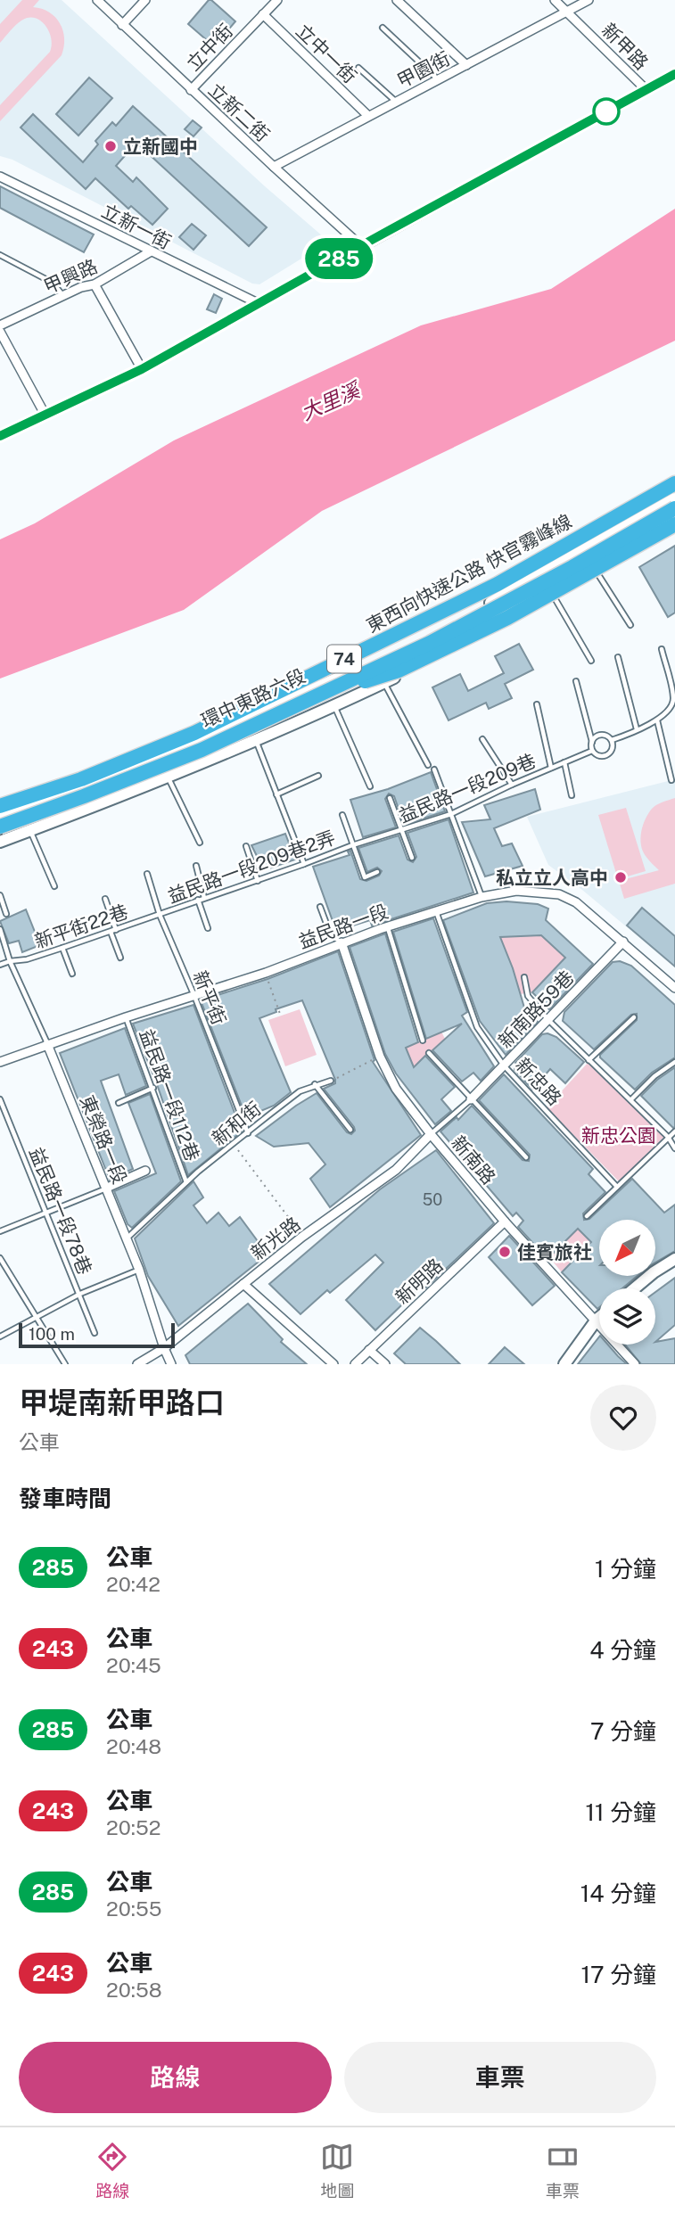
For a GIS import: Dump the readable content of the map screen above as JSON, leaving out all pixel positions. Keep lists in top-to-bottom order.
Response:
{
  "streets": {
    "highway": ["東西向快速公路 快官霧峰線", "74"],
    "street": [
      "新甲路",
      "立中街",
      "立中一街",
      "甲園街",
      "立新二街",
      "立新一街",
      "甲興路",
      "環中東路六段",
      "益民路一段",
      "新南路59巷",
      "東榮路一段",
      "新南路",
      "新光路",
      "新明路"
    ],
    "lane": [
      "益民路一段209巷",
      "益民路一段209巷2弄",
      "新平街22巷",
      "新平街",
      "新忠路",
      "益民路一段112巷",
      "新和街",
      "益民路一段78巷"
    ]
  },
  "crossings": [
    ["新甲路", "甲園街"],
    ["立中街", "立中一街"],
    ["立中街", "立新二街"],
    ["立中一街", "甲園街"],
    ["甲園街", "立新二街"],
    ["立新一街", "甲興路"],
    ["益民路一段209巷", "益民路一段209巷2弄"],
    ["益民路一段209巷2弄", "新平街22巷"],
    ["益民路一段209巷2弄", "新平街"],
    ["新平街22巷", "新平街"],
    ["新平街22巷", "東榮路一段"],
    ["益民路一段", "新平街"],
    ["益民路一段", "新南路59巷"],
    ["益民路一段", "新忠路"],
    ["益民路一段", "益民路一段112巷"],
    ["益民路一段", "東榮路一段"],
    ["益民路一段", "新南路"],
    ["新平街", "新和街"],
    ["新南路59巷", "新忠路"],
    ["新南路59巷", "新南路"],
    ["新南路59巷", "新光路"],
    ["益民路一段112巷", "新和街"],
    ["新和街", "東榮路一段"],
    ["東榮路一段", "新光路"],
    ["新南路", "新光路"],
    ["新南路", "新明路"]
  ],
  "water": ["大里溪"],
  "parks": ["新忠公園"],
  "places": ["立新國中", "私立立人高中", "佳賓旅社"],
  "lines": ["bus line 285"],
  "house_numbers": ["50"],
  "scale_bar": "100 m",
  "north": "bottom left",
  "page": {
    "on_map": "285",
    "scale": "100 m",
    "heading": [
      ["甲堤南新甲路口", "公車"],
      "發車時間"
    ],
    "list": [
      {
        "mark": "285",
        "name": "公車",
        "note": "20:42",
        "value": "1 分鐘"
      },
      {
        "mark": "243",
        "name": "公車",
        "note": "20:45",
        "value": "4 分鐘"
      },
      {
        "mark": "285",
        "name": "公車",
        "note": "20:48",
        "value": "7 分鐘"
      },
      {
        "mark": "243",
        "name": "公車",
        "note": "20:52",
        "value": "11 分鐘"
      },
      {
        "mark": "285",
        "name": "公車",
        "note": "20:55",
        "value": "14 分鐘"
      },
      {
        "mark": "243",
        "name": "公車",
        "note": "20:58",
        "value": "17 分鐘"
      }
    ],
    "buttons": ["路線", "車票"],
    "tabs": ["路線", "地圖", "車票"]
  }
}
